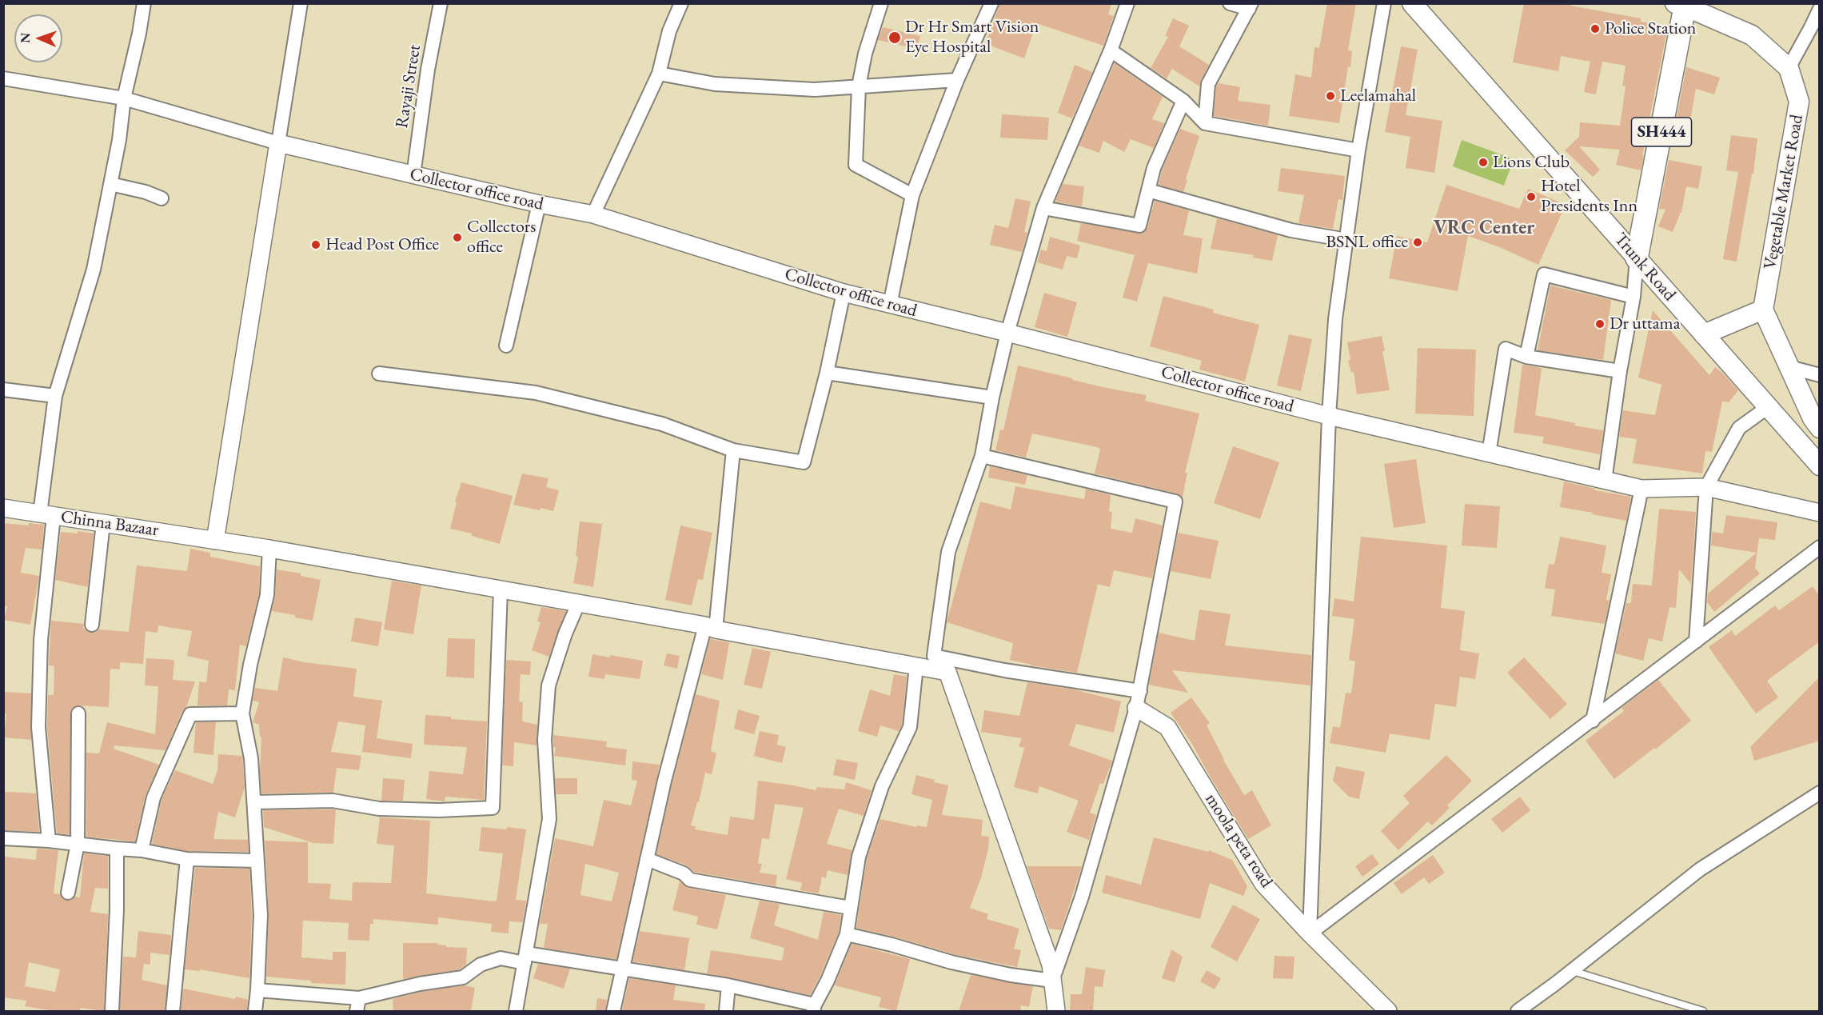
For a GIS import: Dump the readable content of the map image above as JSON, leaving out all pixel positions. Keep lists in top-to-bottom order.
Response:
{
  "streets": {
    "main road": ["SH444", "Vegetable Market Road", "Trunk Road"],
    "street": [
      "Rayaji Street",
      "Collector office road",
      "Chinna Bazaar",
      "moola peta road"
    ]
  },
  "crossings": [
    ["Rayaji Street", "Collector office road"],
    ["SH444", "Trunk Road"]
  ],
  "districts": ["VRC Center"],
  "places": [
    "Police Station",
    "Dr Hr Smart Vision Eye Hospital",
    "Leelamahal",
    "Lions Club",
    "Hotel Presidents Inn",
    "Collectors office",
    "BSNL office",
    "Head Post Office",
    "Dr uttama"
  ],
  "north": "left"
}
